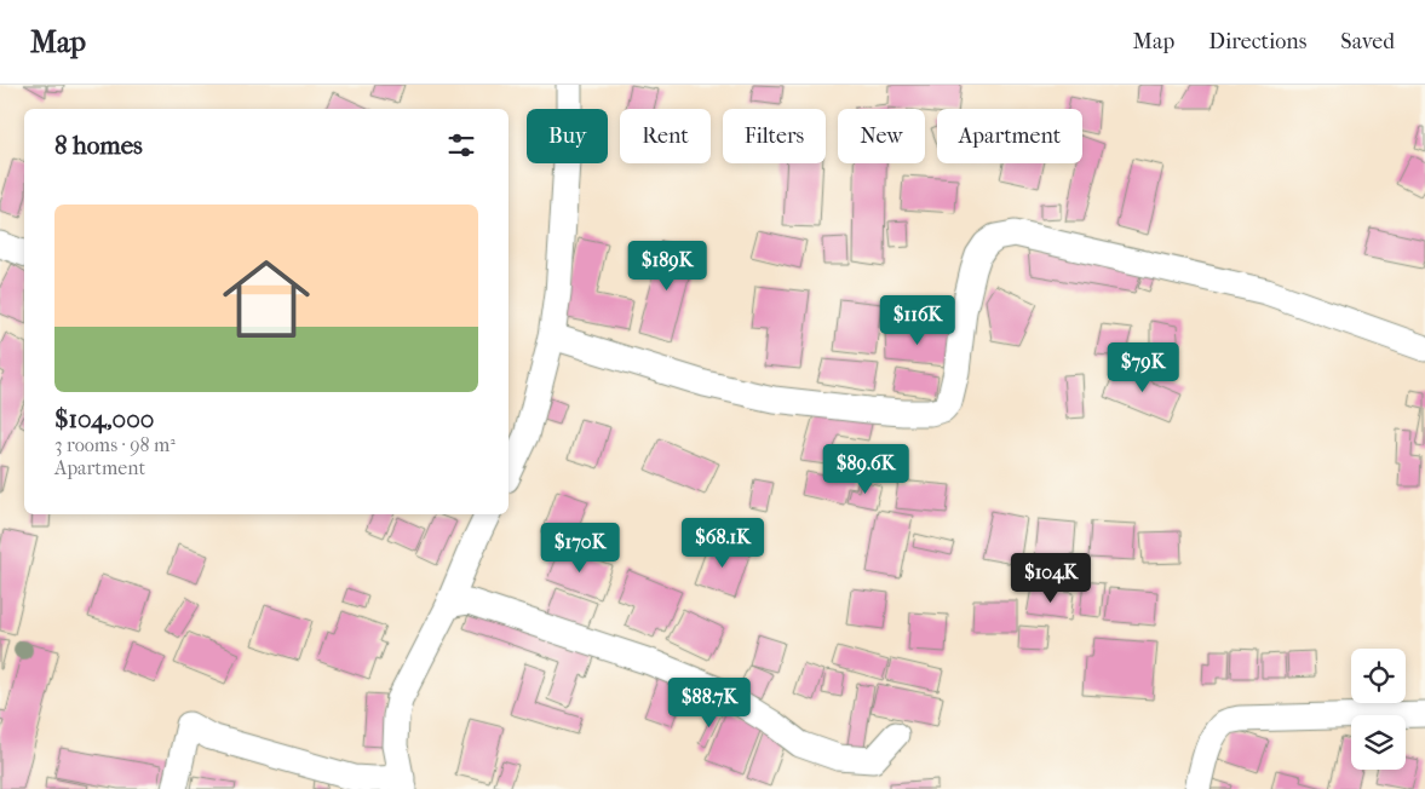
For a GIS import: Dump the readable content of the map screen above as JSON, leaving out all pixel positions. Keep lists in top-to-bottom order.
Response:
{
  "page": {
    "header": "Map",
    "nav": ["Map", "Directions", "Saved"],
    "chip": [
      "Buy",
      "Rent",
      "Filters",
      "New",
      "Apartment"
    ],
    "heading": "8 homes",
    "list": [
      {
        "name": "$104,000",
        "note": "3 rooms · 98 m² · Apartment"
      }
    ],
    "price": [
      "$189K",
      "$116K",
      "$79K",
      "$89.6K",
      "$68.1K",
      "$170K",
      "$104K",
      "$88.7K"
    ]
  }
}
